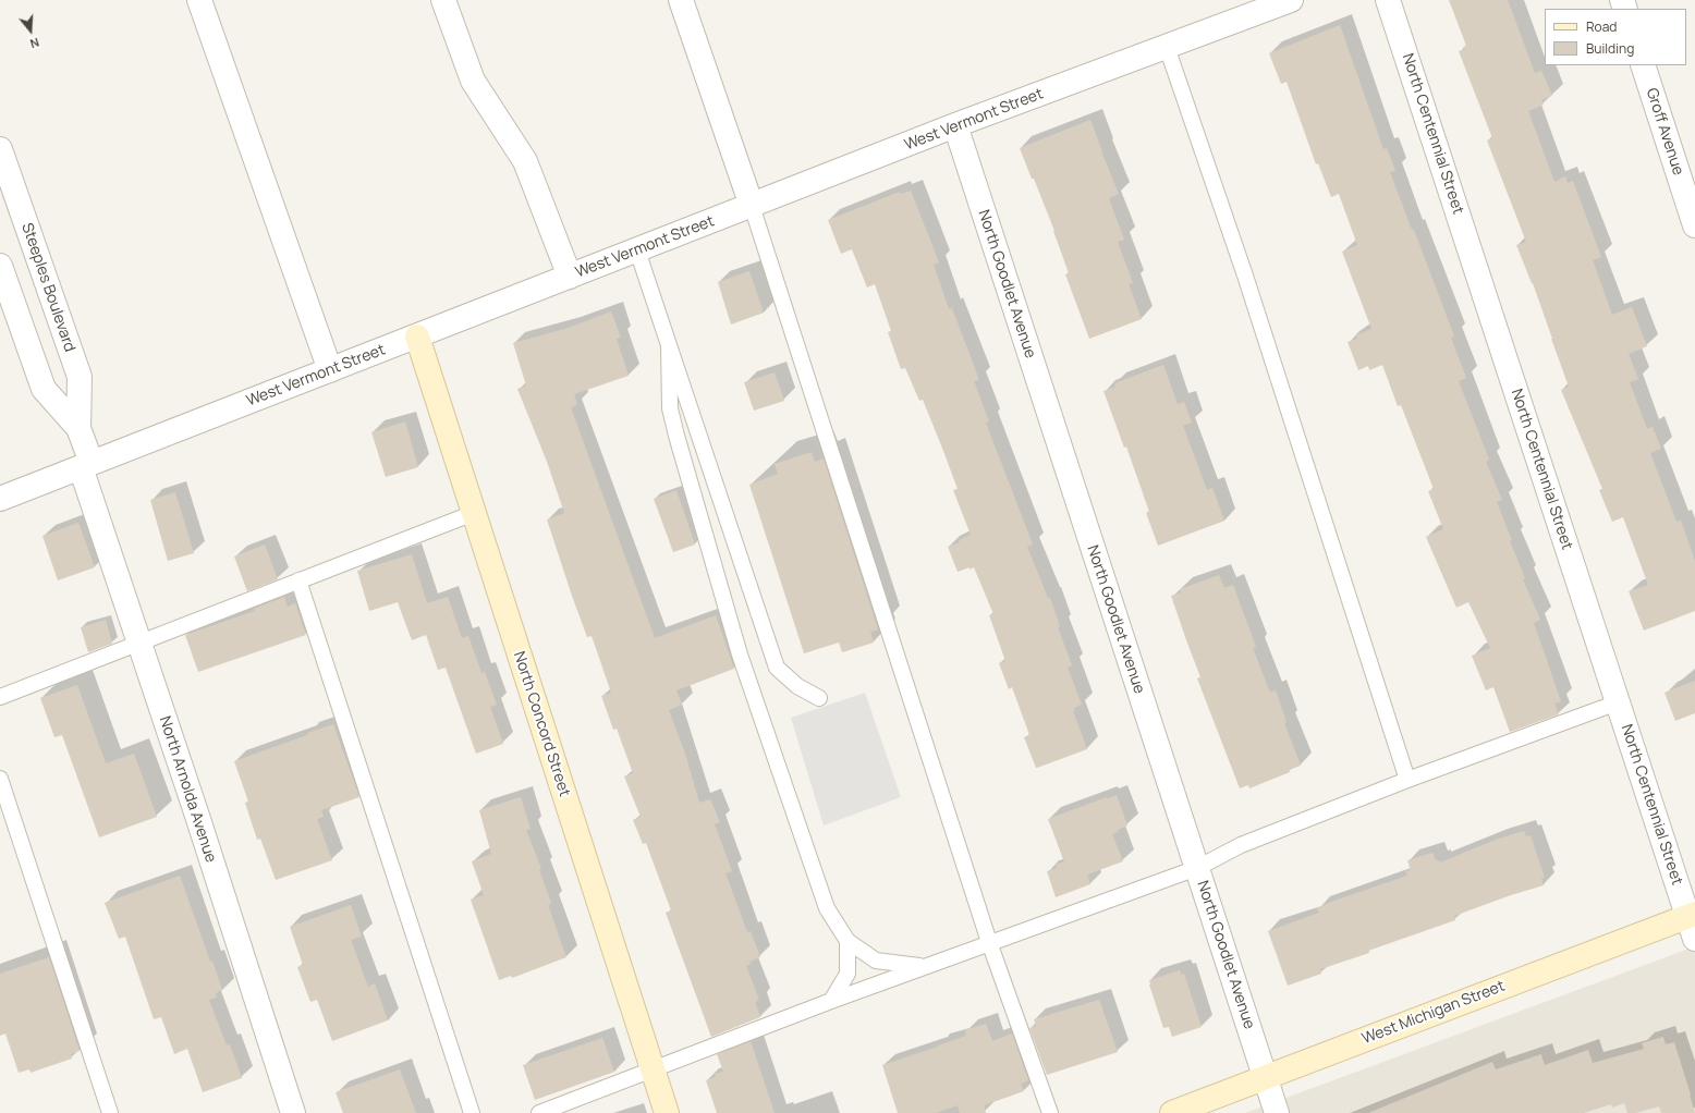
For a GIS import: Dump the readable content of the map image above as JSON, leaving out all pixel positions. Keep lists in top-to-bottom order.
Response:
{
  "streets": {
    "main road": ["North Concord Street", "West Michigan Street"],
    "street": [
      "West Vermont Street",
      "Groff Avenue",
      "North Centennial Street",
      "North Goodlet Avenue",
      "Steeples Boulevard",
      "North Arnolda Avenue"
    ]
  },
  "crossings": [
    ["West Vermont Street", "North Goodlet Avenue"],
    ["West Vermont Street", "Steeples Boulevard"],
    ["West Vermont Street", "North Concord Street"],
    ["West Vermont Street", "North Arnolda Avenue"],
    ["North Centennial Street", "West Michigan Street"],
    ["North Goodlet Avenue", "West Michigan Street"],
    ["Steeples Boulevard", "North Arnolda Avenue"]
  ],
  "legend": ["Road", "Building"],
  "north": "bottom"
}
